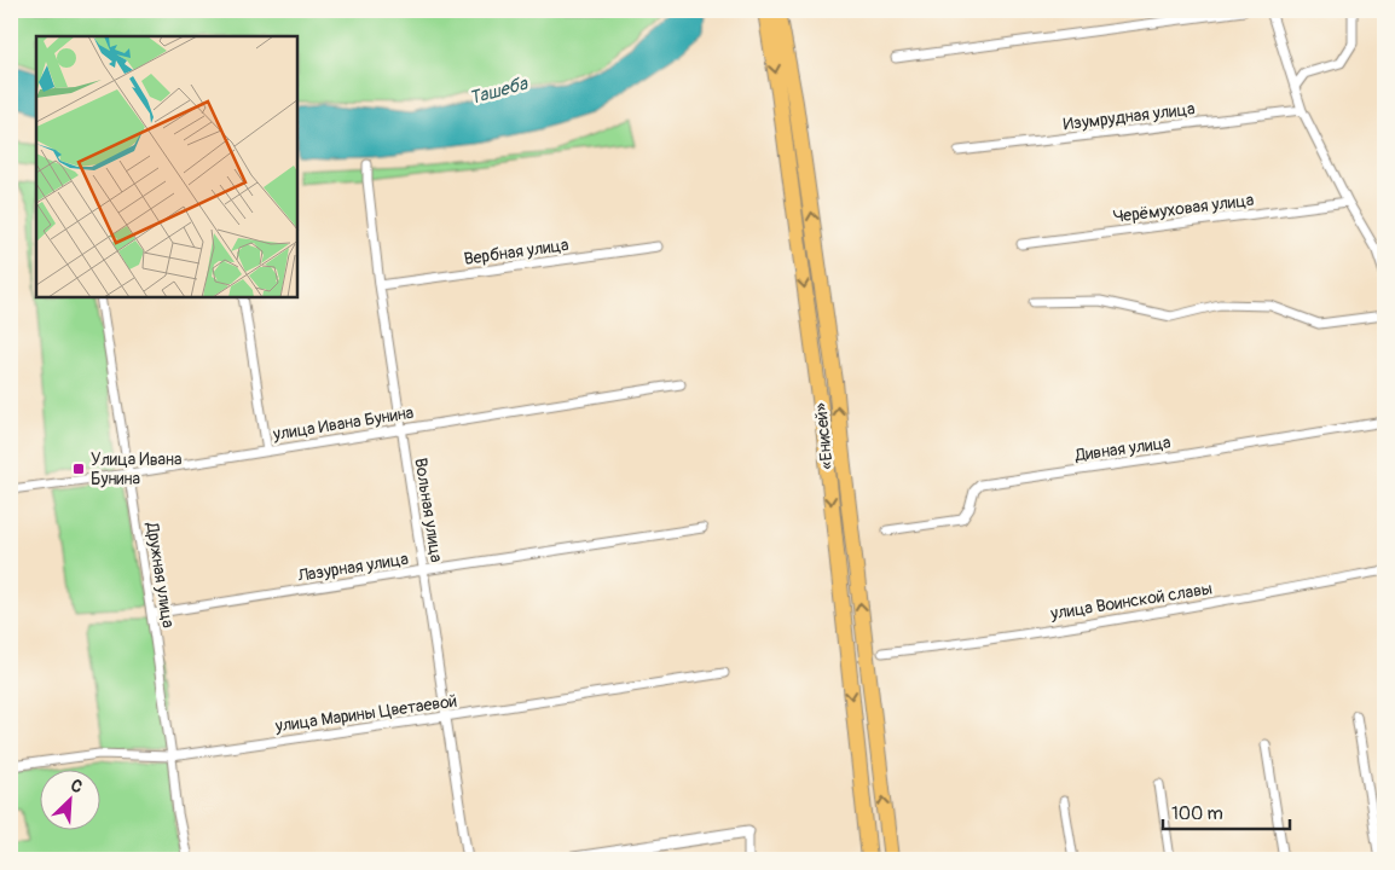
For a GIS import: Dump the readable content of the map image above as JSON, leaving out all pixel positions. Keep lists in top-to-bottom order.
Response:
{
  "streets": {
    "highway": ["«Енисей»"],
    "street": [
      "Изумрудная улица",
      "Черёмуховая улица",
      "Вербная улица",
      "улица Ивана Бунина",
      "Дивная улица",
      "Вольная улица",
      "Лазурная улица",
      "Дружная улица",
      "улица Воинской славы",
      "улица Марины Цветаевой"
    ]
  },
  "crossings": [
    ["Вербная улица", "Вольная улица"],
    ["улица Ивана Бунина", "Вольная улица"],
    ["улица Ивана Бунина", "Дружная улица"],
    ["Вольная улица", "Лазурная улица"],
    ["Вольная улица", "улица Марины Цветаевой"],
    ["Лазурная улица", "Дружная улица"],
    ["Дружная улица", "улица Марины Цветаевой"]
  ],
  "water": ["Ташеба"],
  "places": {
    "transit": ["Улица Ивана Бунина"]
  },
  "scale_bar": "100 m",
  "north": "top right"
}
